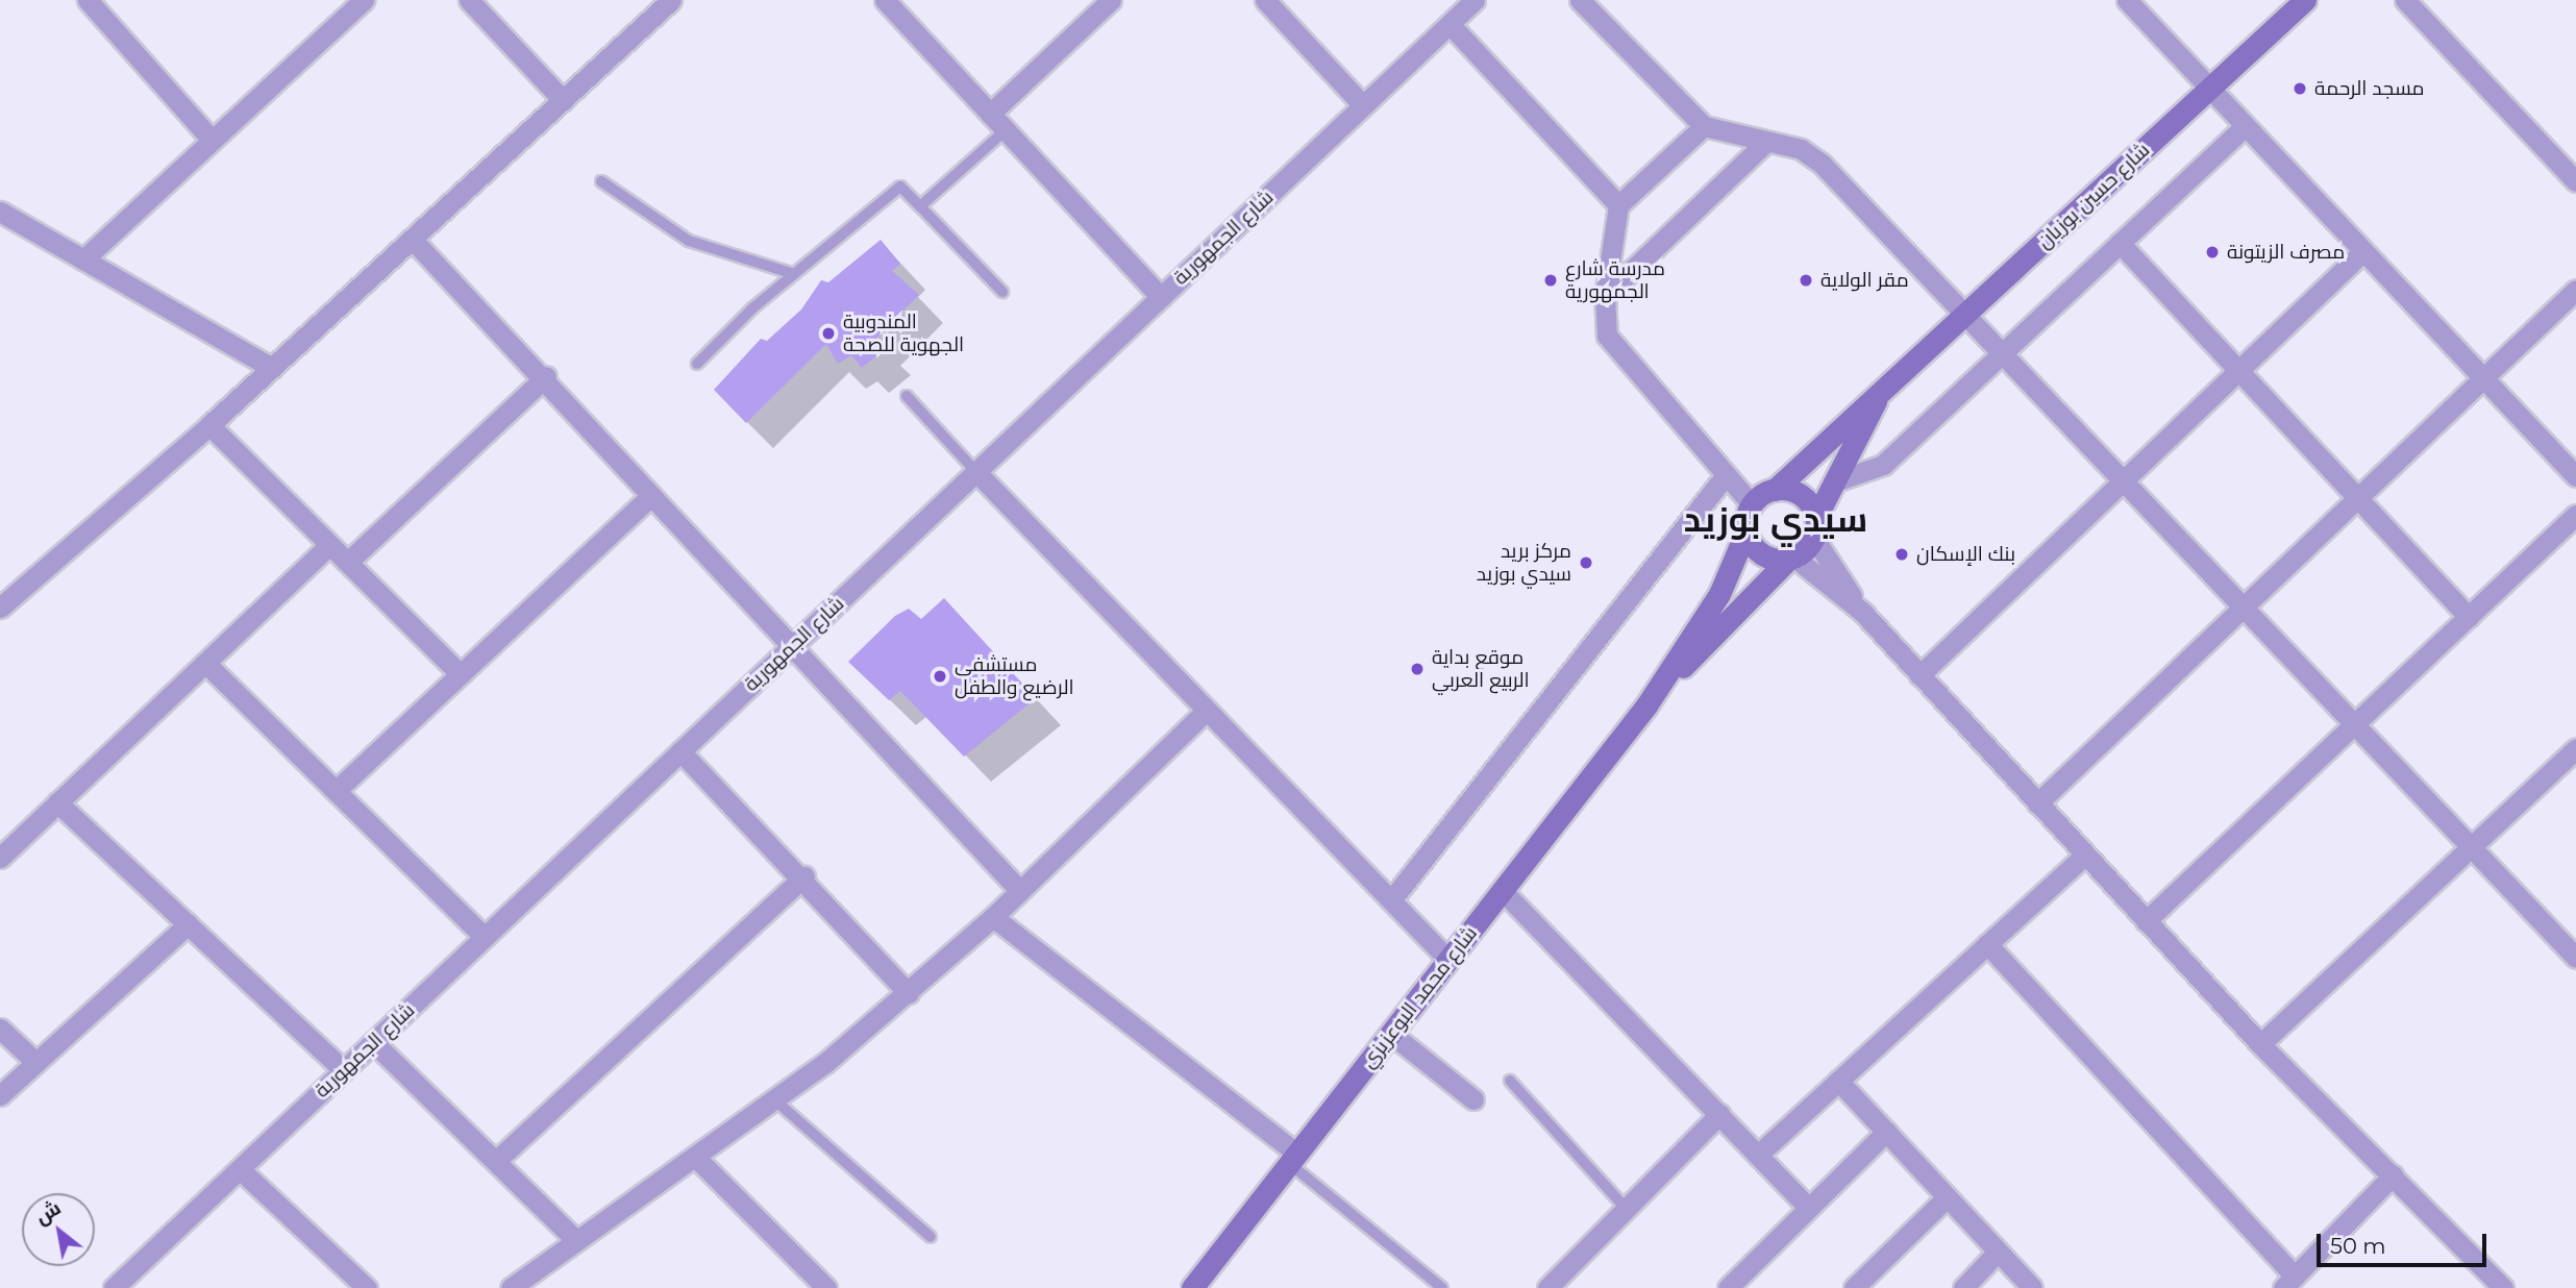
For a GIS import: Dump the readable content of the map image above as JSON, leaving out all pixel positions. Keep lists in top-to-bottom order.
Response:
{
  "streets": {
    "main road": ["شارع حسين بوزيان", "شارع محمد البوعزيزي"],
    "street": ["شارع الجمهورية"]
  },
  "crossings": [
    ["شارع حسين بوزيان", "شارع محمد البوعزيزي"]
  ],
  "districts": ["سيدي بوزيد"],
  "places": [
    "مسجد الرحمة",
    "مصرف الزيتونة",
    "مدرسة شارع الجمهورية",
    "مقر الولاية",
    "المندوبية الجهوية للصحة",
    "بنك الإسكان",
    "مركز بريد سيدي بوزيد",
    "موقع بداية الربيع العربي",
    "مستشفى الرضيع والطفل"
  ],
  "scale_bar": "50 m",
  "north": "top left"
}
